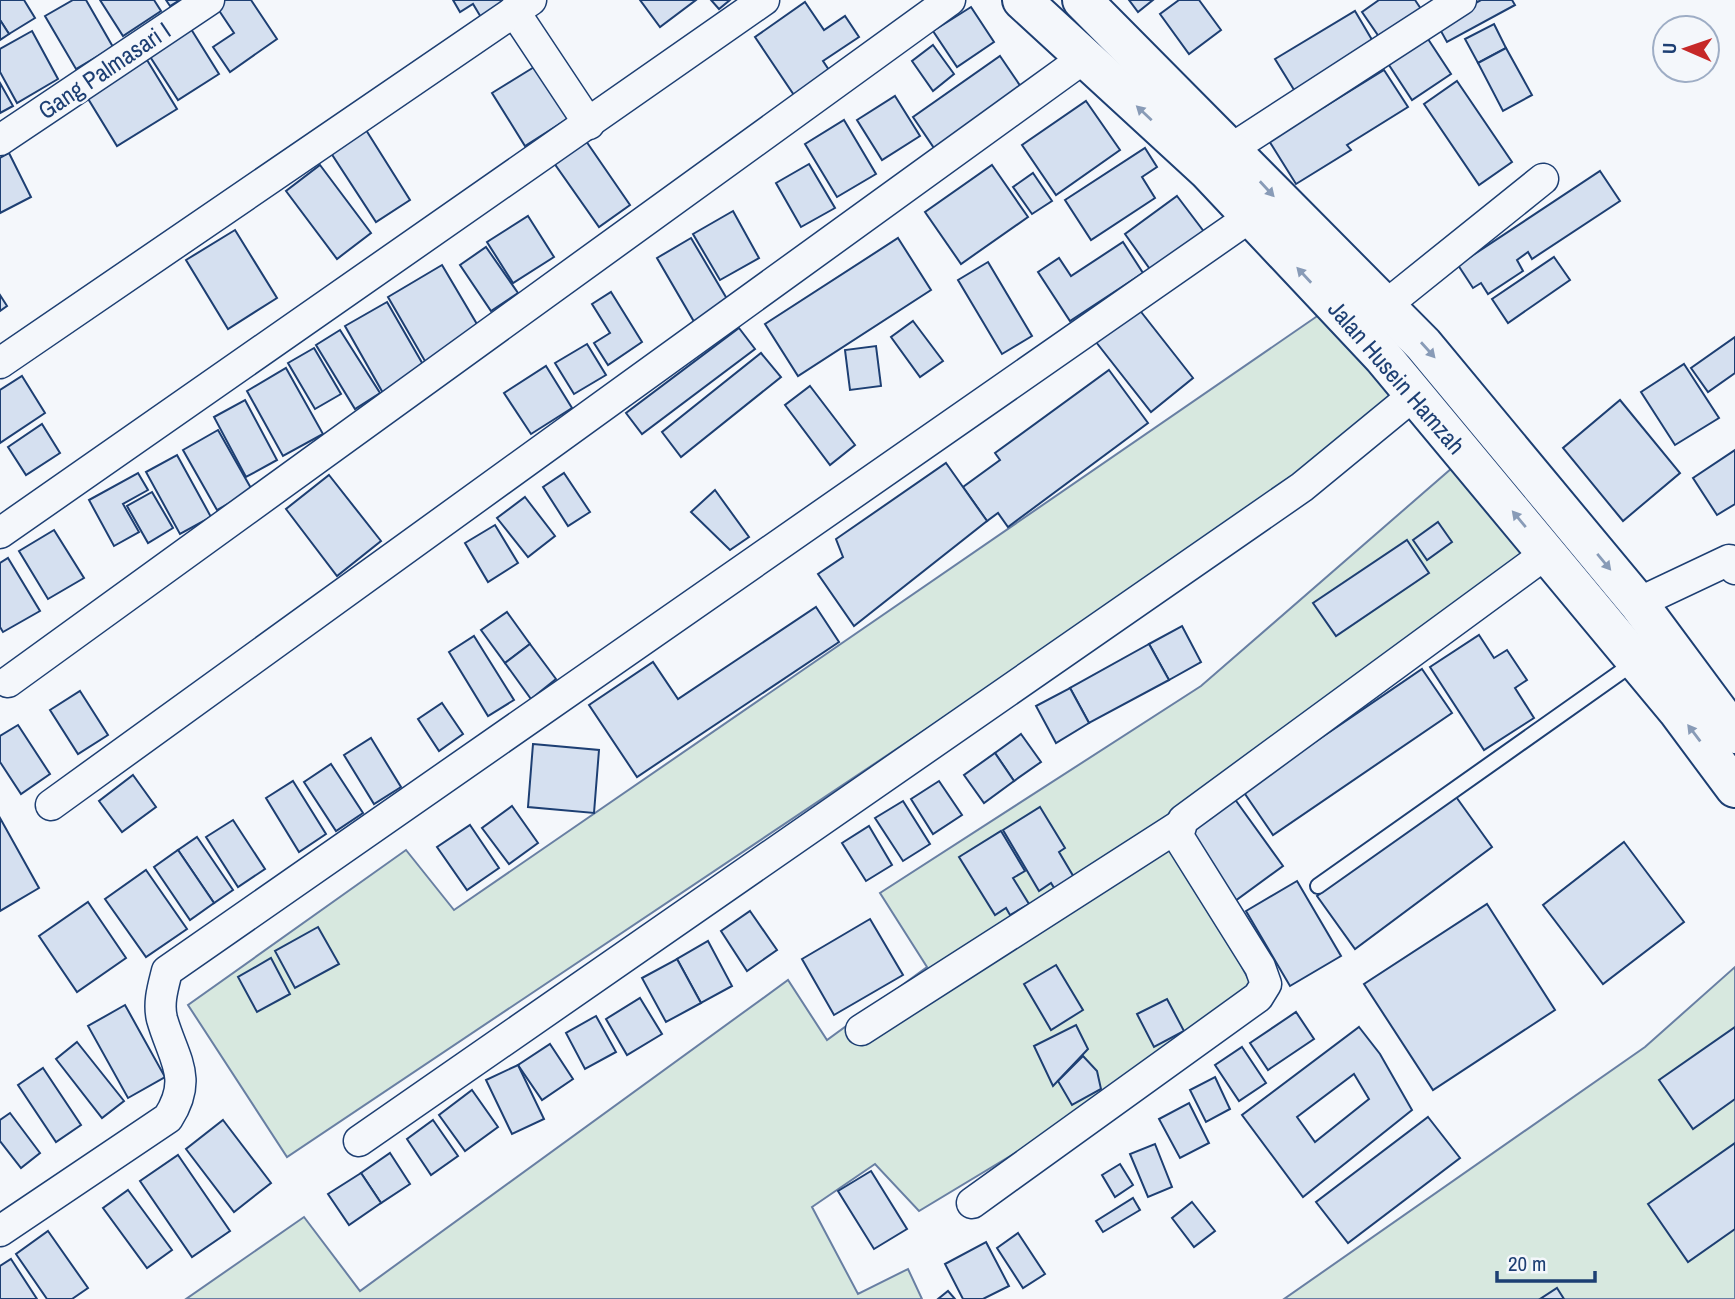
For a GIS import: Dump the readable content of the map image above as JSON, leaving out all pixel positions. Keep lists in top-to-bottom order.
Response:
{
  "streets": {
    "street": ["Gang Palmasari I", "Jalan Husein Hamzah"]
  },
  "scale_bar": "20 m",
  "north": "left"
}
